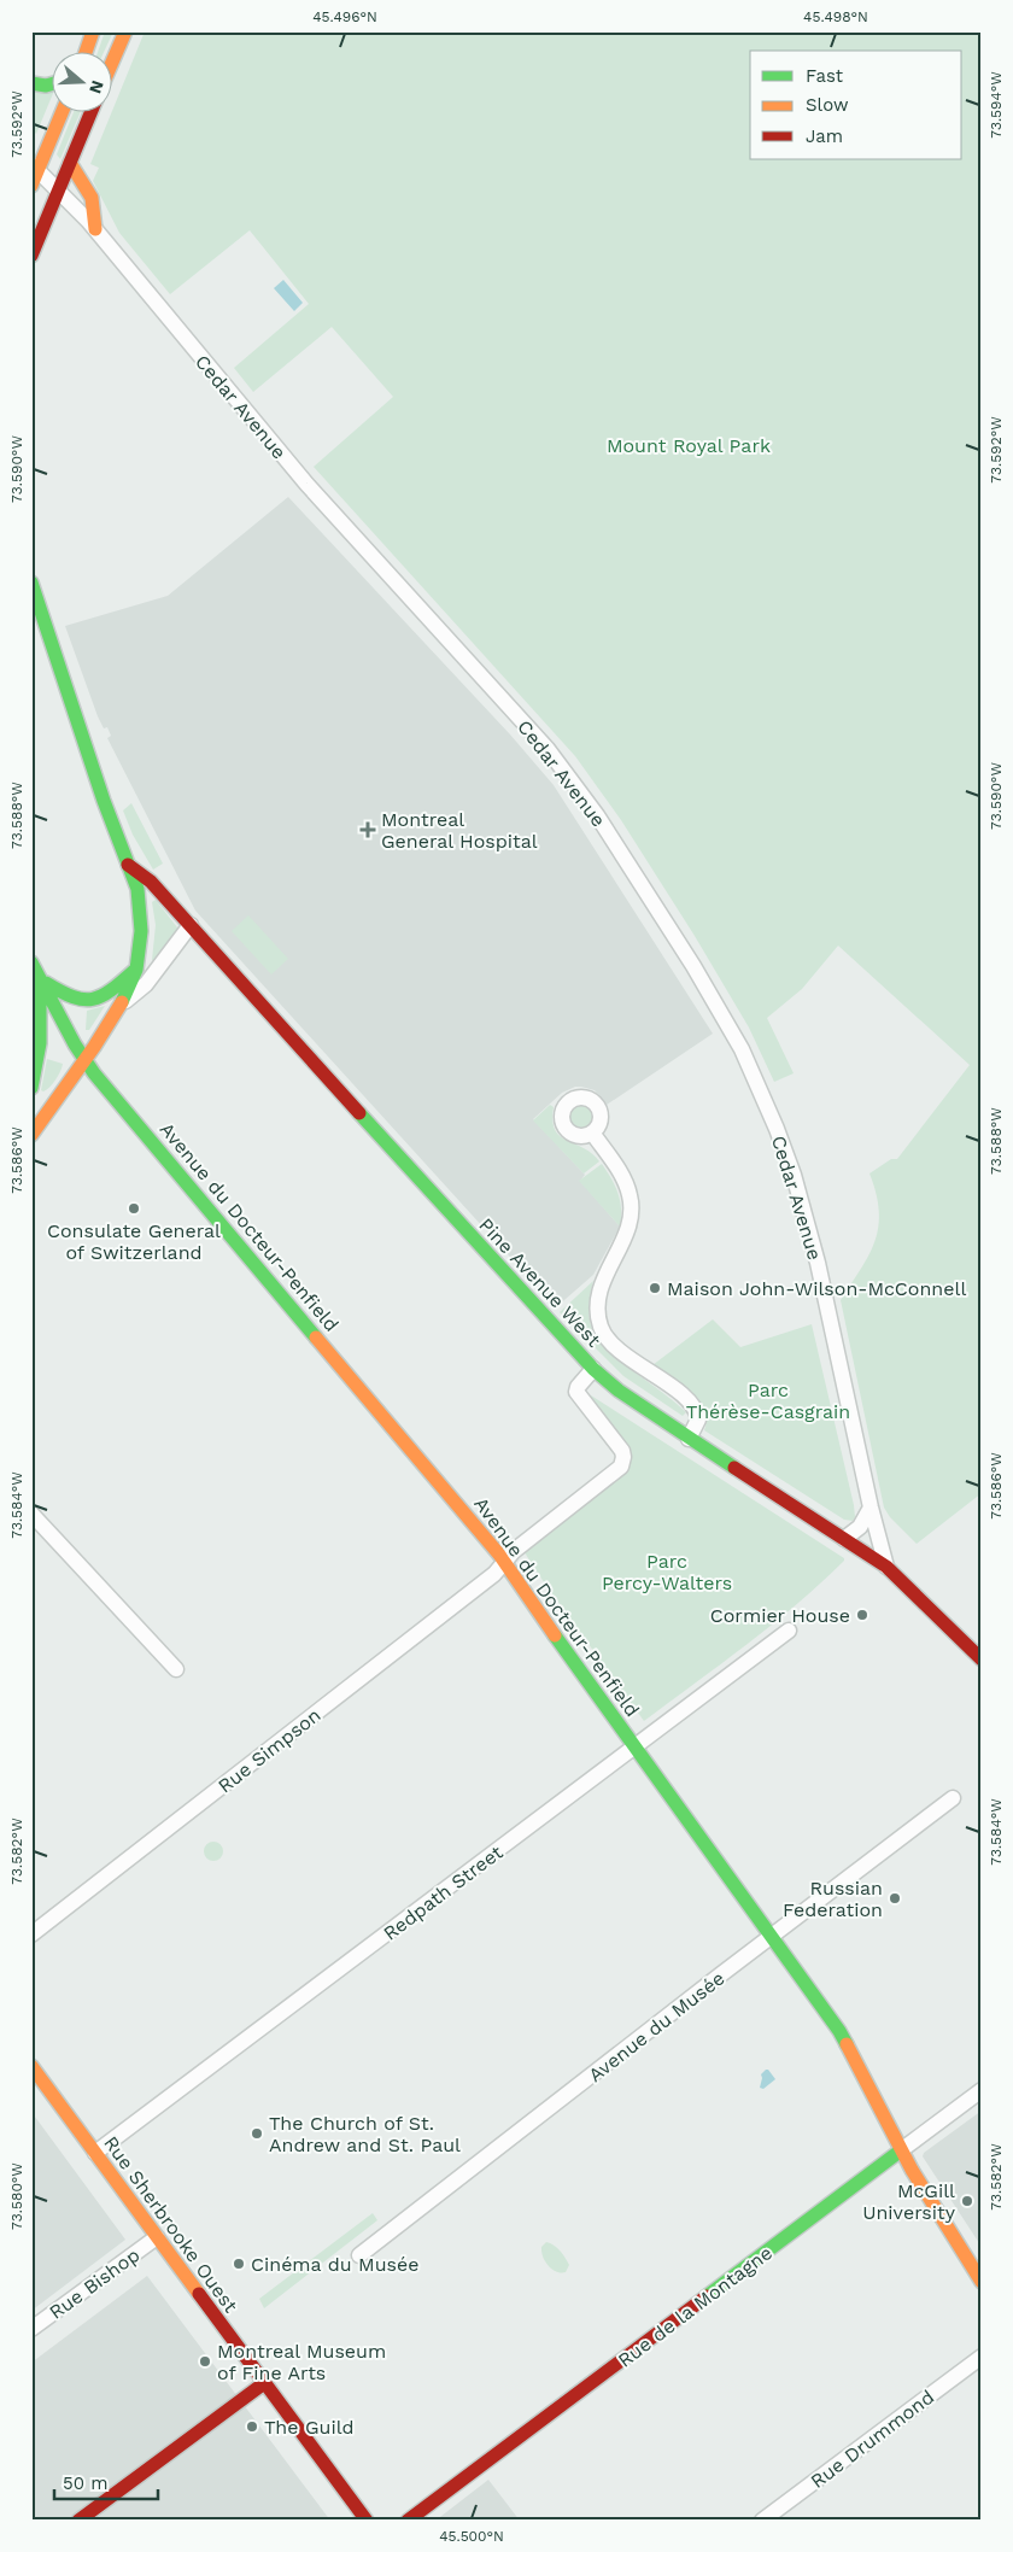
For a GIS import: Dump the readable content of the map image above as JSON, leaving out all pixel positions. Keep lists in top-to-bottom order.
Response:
{
  "streets": {
    "main road": [
      "Avenue du Docteur-Penfield",
      "Pine Avenue West",
      "Rue Sherbrooke Ouest",
      "Rue de la Montagne"
    ],
    "street": [
      "Cedar Avenue",
      "Rue Simpson",
      "Redpath Street",
      "Avenue du Musée",
      "Rue Bishop",
      "Rue Drummond"
    ]
  },
  "crossings": [
    ["Cedar Avenue", "Pine Avenue West"],
    ["Avenue du Docteur-Penfield", "Rue Simpson"],
    ["Avenue du Docteur-Penfield", "Redpath Street"],
    ["Avenue du Docteur-Penfield", "Avenue du Musée"],
    ["Avenue du Docteur-Penfield", "Rue de la Montagne"],
    ["Pine Avenue West", "Rue Simpson"],
    ["Redpath Street", "Rue Sherbrooke Ouest"],
    ["Rue Sherbrooke Ouest", "Rue Bishop"]
  ],
  "parks": ["Mount Royal Park", "Parc Thérèse-Casgrain", "Parc Percy-Walters"],
  "places": {
    "health": ["Montreal General Hospital"],
    "other": [
      "Consulate General of Switzerland",
      "Maison John-Wilson-McConnell",
      "Cormier House",
      "Russian Federation",
      "The Church of St. Andrew and St. Paul",
      "McGill University",
      "Cinéma du Musée",
      "Montreal Museum of Fine Arts",
      "The Guild"
    ]
  },
  "legend": ["Fast", "Slow", "Jam"],
  "scale_bar": "50 m",
  "north": "right",
  "coordinates": [
    "45.496°N",
    "45.498°N",
    "73.594°W",
    "73.592°W",
    "73.590°W",
    "73.588°W",
    "73.586°W",
    "73.584°W",
    "73.582°W",
    "73.580°W",
    "45.500°N"
  ]
}
